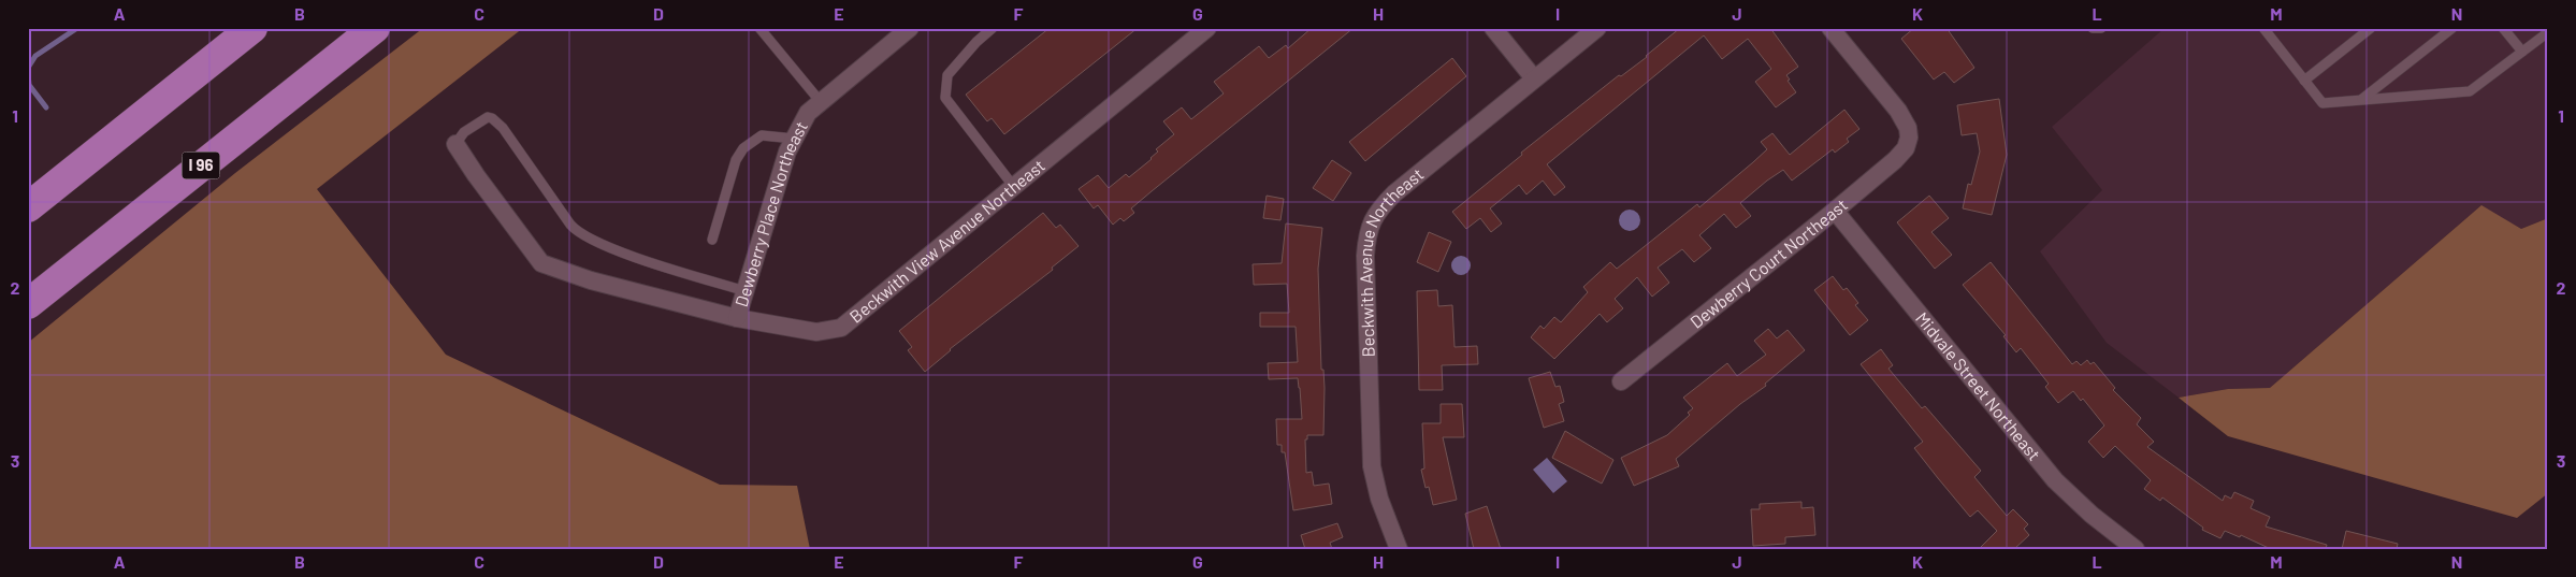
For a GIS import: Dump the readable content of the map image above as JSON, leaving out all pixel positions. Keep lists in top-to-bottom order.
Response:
{
  "streets": {
    "highway": ["I 96"],
    "street": [
      "Dewberry Place Northeast",
      "Beckwith View Avenue Northeast",
      "Dewberry Court Northeast",
      "Beckwith Avenue Northeast",
      "Midvale Street Northeast"
    ]
  },
  "crossings": [
    ["Dewberry Place Northeast", "Beckwith View Avenue Northeast"],
    ["Dewberry Court Northeast", "Midvale Street Northeast"]
  ],
  "grid": {
    "columns": [
      "A",
      "B",
      "C",
      "D",
      "E",
      "F",
      "G",
      "H",
      "I",
      "J",
      "K",
      "L",
      "M",
      "N"
    ],
    "rows": ["1", "2", "3"]
  }
}
